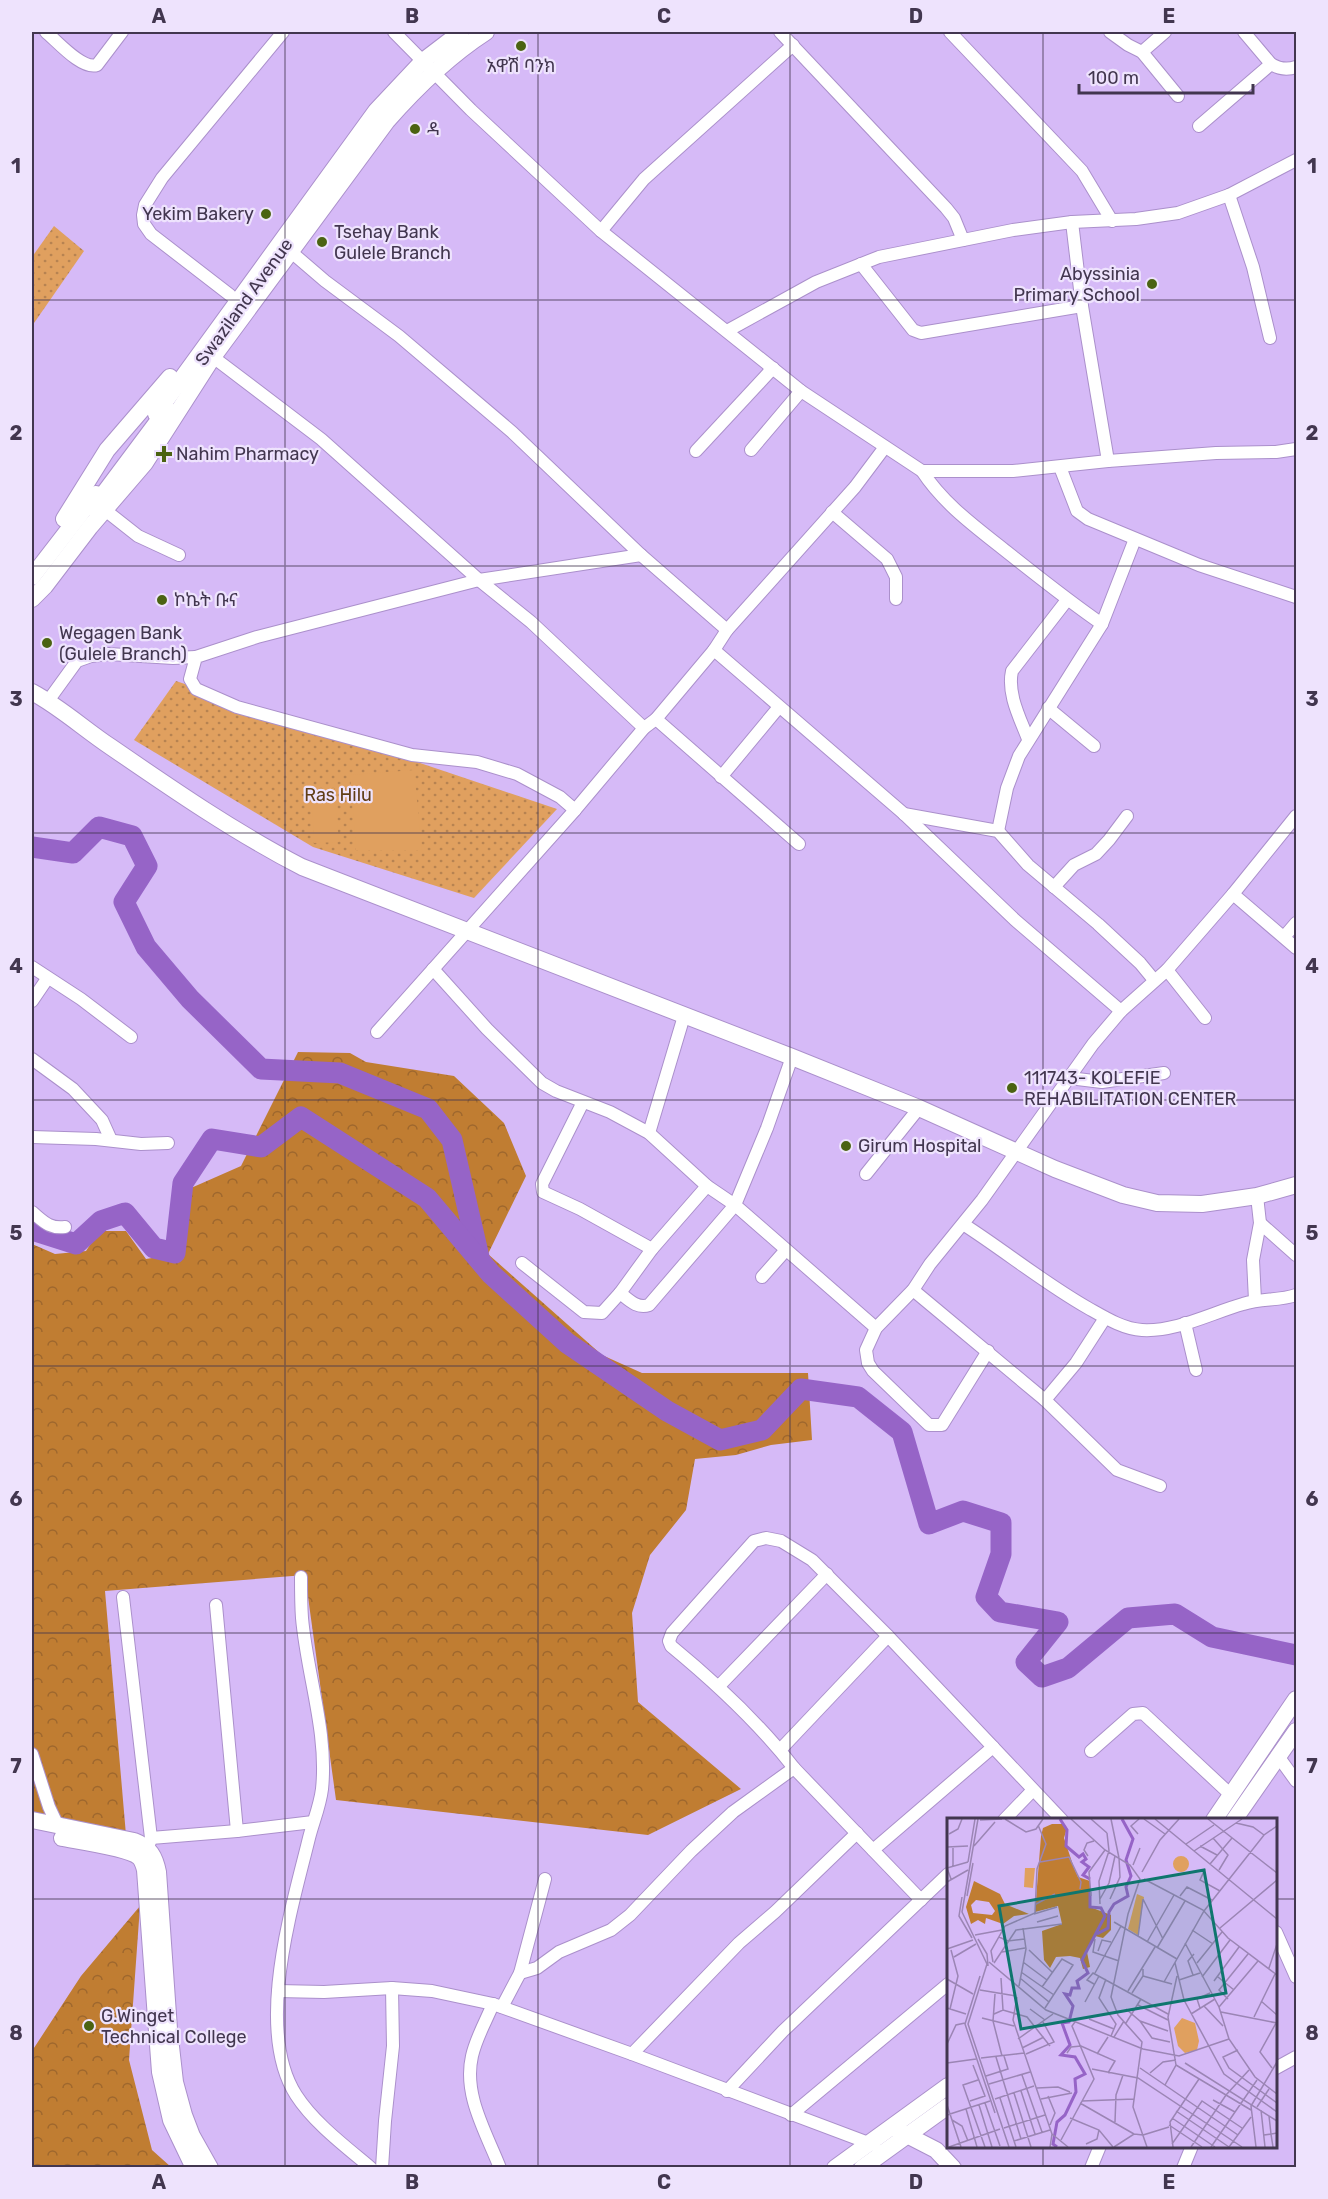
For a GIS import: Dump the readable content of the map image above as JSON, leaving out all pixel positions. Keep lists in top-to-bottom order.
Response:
{
  "streets": {
    "main road": ["Swaziland Avenue"]
  },
  "parks": ["Ras Hilu"],
  "places": {
    "other": [
      "አዋሽ ባንክ",
      "ዳ",
      "Yekim Bakery",
      "Tsehay Bank Gulele Branch",
      "Abyssinia Primary School",
      "ኮኬት ቡና",
      "Wegagen Bank (Gulele Branch)",
      "111743- KOLEFIE REHABILITATION CENTER",
      "Girum Hospital",
      "G.Winget Technical College"
    ],
    "health": ["Nahim Pharmacy"]
  },
  "scale_bar": "100 m",
  "grid": {
    "columns": [
      "A",
      "B",
      "C",
      "D",
      "E"
    ],
    "rows": [
      "1",
      "2",
      "3",
      "4",
      "5",
      "6",
      "7",
      "8"
    ]
  }
}
